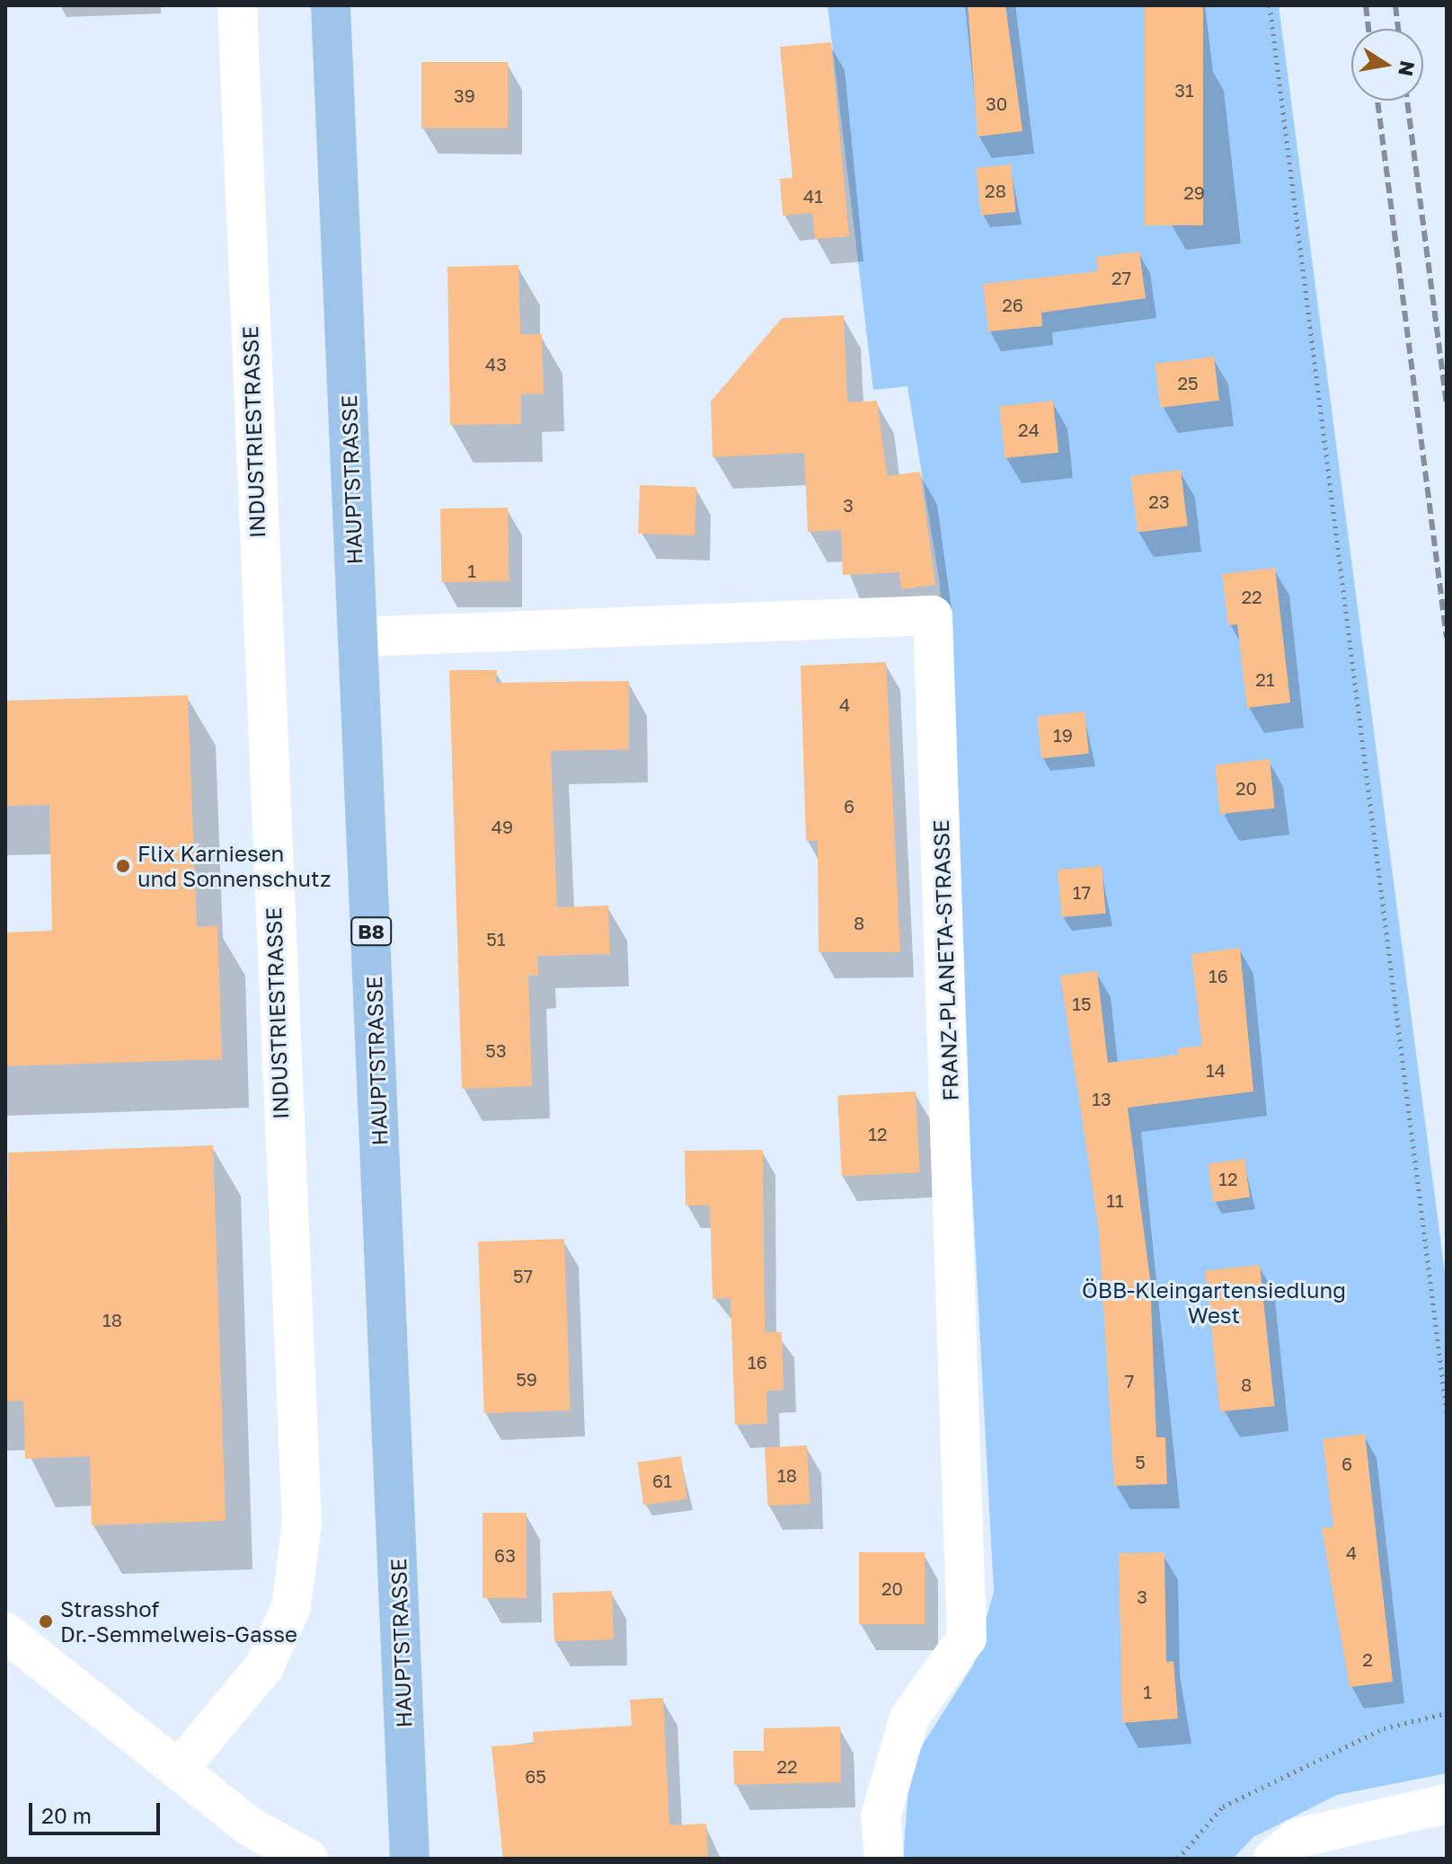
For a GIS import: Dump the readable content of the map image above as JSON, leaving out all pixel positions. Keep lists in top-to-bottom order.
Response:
{
  "streets": {
    "main road": ["HAUPTSTRASSE", "B8"],
    "street": ["INDUSTRIESTRASSE", "FRANZ-PLANETA-STRASSE"]
  },
  "crossings": [
    ["HAUPTSTRASSE", "FRANZ-PLANETA-STRASSE"]
  ],
  "parks": ["ÖBB-Kleingartensiedlung West"],
  "places": ["Flix Karniesen und Sonnenschutz", "Strasshof Dr.-Semmelweis-Gasse"],
  "house_numbers": [
    "31",
    "39",
    "30",
    "28",
    "29",
    "41",
    "27",
    "26",
    "43",
    "25",
    "24",
    "23",
    "3",
    "1",
    "22",
    "21",
    "4",
    "19",
    "20",
    "6",
    "49",
    "17",
    "8",
    "51",
    "16",
    "15",
    "53",
    "14",
    "13",
    "12",
    "12",
    "11",
    "57",
    "18",
    "16",
    "59",
    "7",
    "8",
    "5",
    "6",
    "18",
    "61",
    "4",
    "63",
    "20",
    "3",
    "2",
    "1",
    "22",
    "65"
  ],
  "scale_bar": "20 m",
  "north": "right"
}
